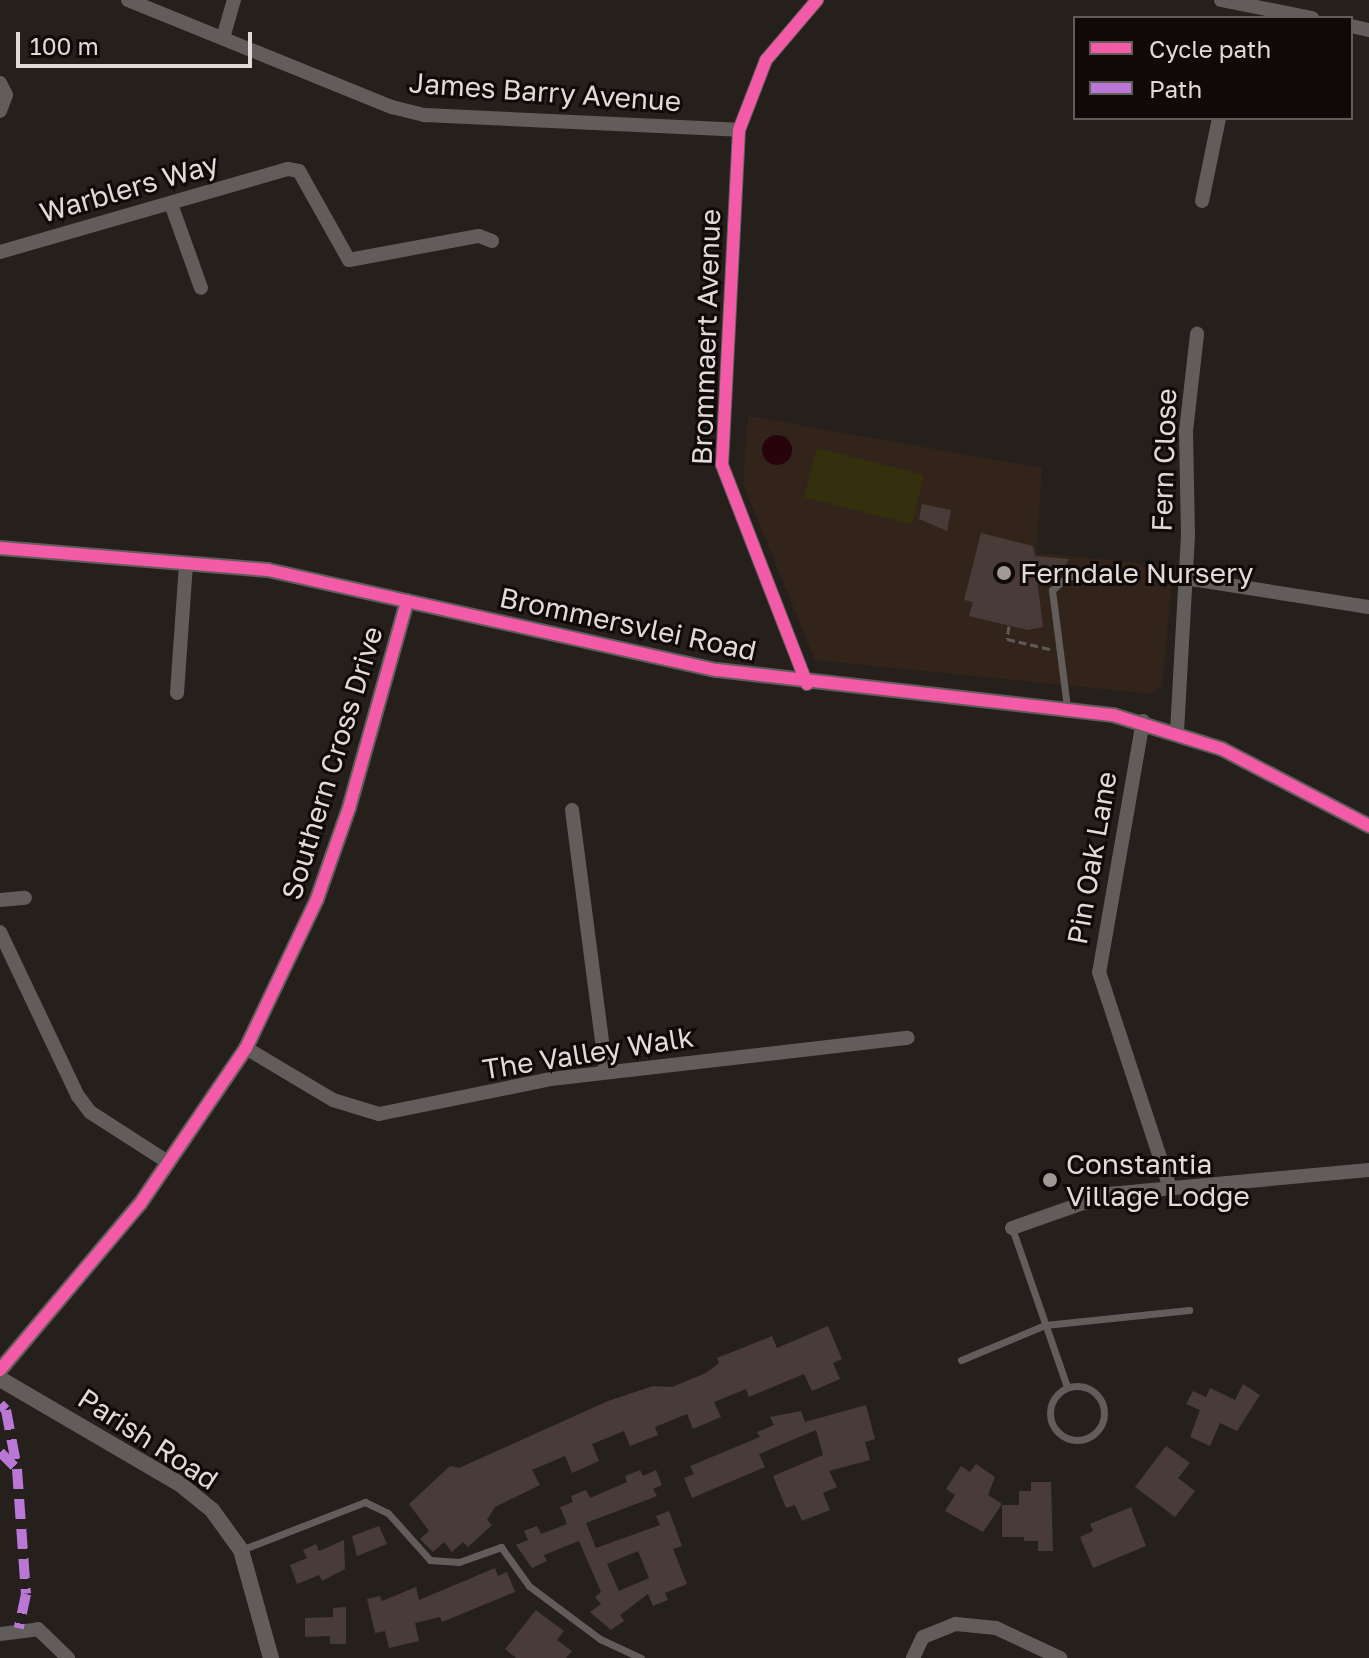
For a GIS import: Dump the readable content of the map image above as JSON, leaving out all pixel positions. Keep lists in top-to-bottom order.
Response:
{
  "streets": {
    "street": [
      "James Barry Avenue",
      "Warblers Way",
      "Brommaert Avenue",
      "Fern Close",
      "Brommersvlei Road",
      "Southern Cross Drive",
      "Pin Oak Lane",
      "The Valley Walk",
      "Parish Road"
    ]
  },
  "crossings": [
    ["James Barry Avenue", "Brommaert Avenue"],
    ["Brommaert Avenue", "Brommersvlei Road"],
    ["Fern Close", "Brommersvlei Road"],
    ["Brommersvlei Road", "Southern Cross Drive"],
    ["Brommersvlei Road", "Pin Oak Lane"],
    ["Southern Cross Drive", "The Valley Walk"]
  ],
  "places": ["Ferndale Nursery", "Constantia Village Lodge"],
  "legend": ["Cycle path", "Path"],
  "scale_bar": "100 m"
}
